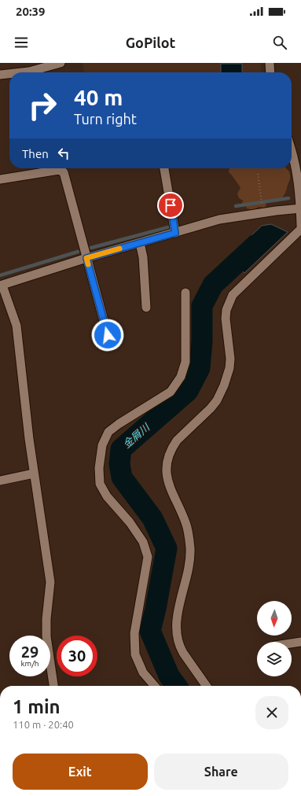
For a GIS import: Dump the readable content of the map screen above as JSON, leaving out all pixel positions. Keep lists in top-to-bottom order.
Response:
{
  "water": ["金屑川"],
  "north": "bottom",
  "page": {
    "status": "20:39",
    "header": "GoPilot",
    "turn": ["40 m", "Turn right"],
    "then": "Then",
    "speed": "29 km/h",
    "limit": "30",
    "heading": ["1 min", "110 m · 20:40"],
    "buttons": ["Exit", "Share"]
  }
}
